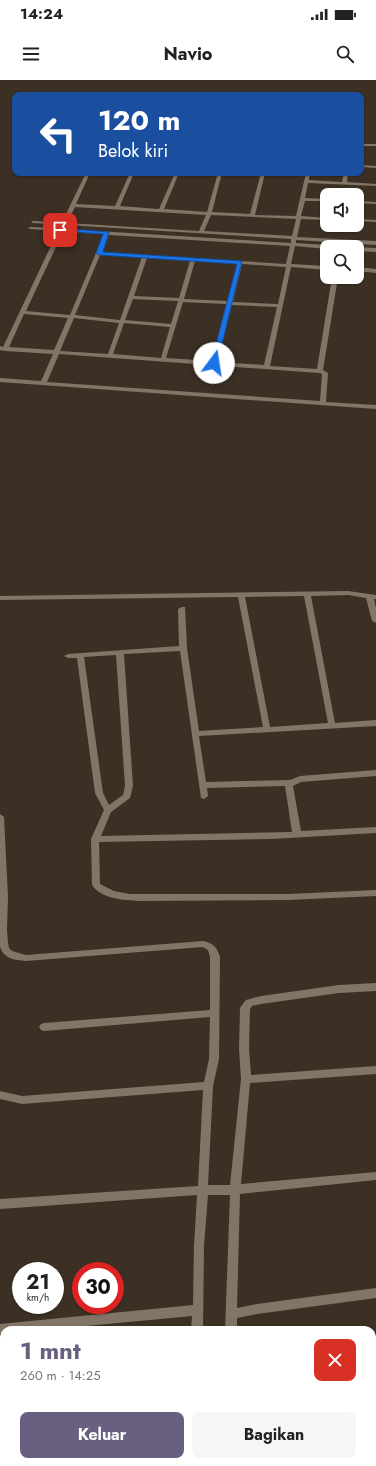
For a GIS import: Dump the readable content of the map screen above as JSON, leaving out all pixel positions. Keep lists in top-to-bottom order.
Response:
{
  "page": {
    "status": "14:24",
    "header": "Navio",
    "turn": ["120 m", "Belok kiri"],
    "speed": "21 km/h",
    "limit": "30",
    "heading": ["1 mnt", "260 m · 14:25"],
    "buttons": ["Keluar", "Bagikan"]
  }
}
